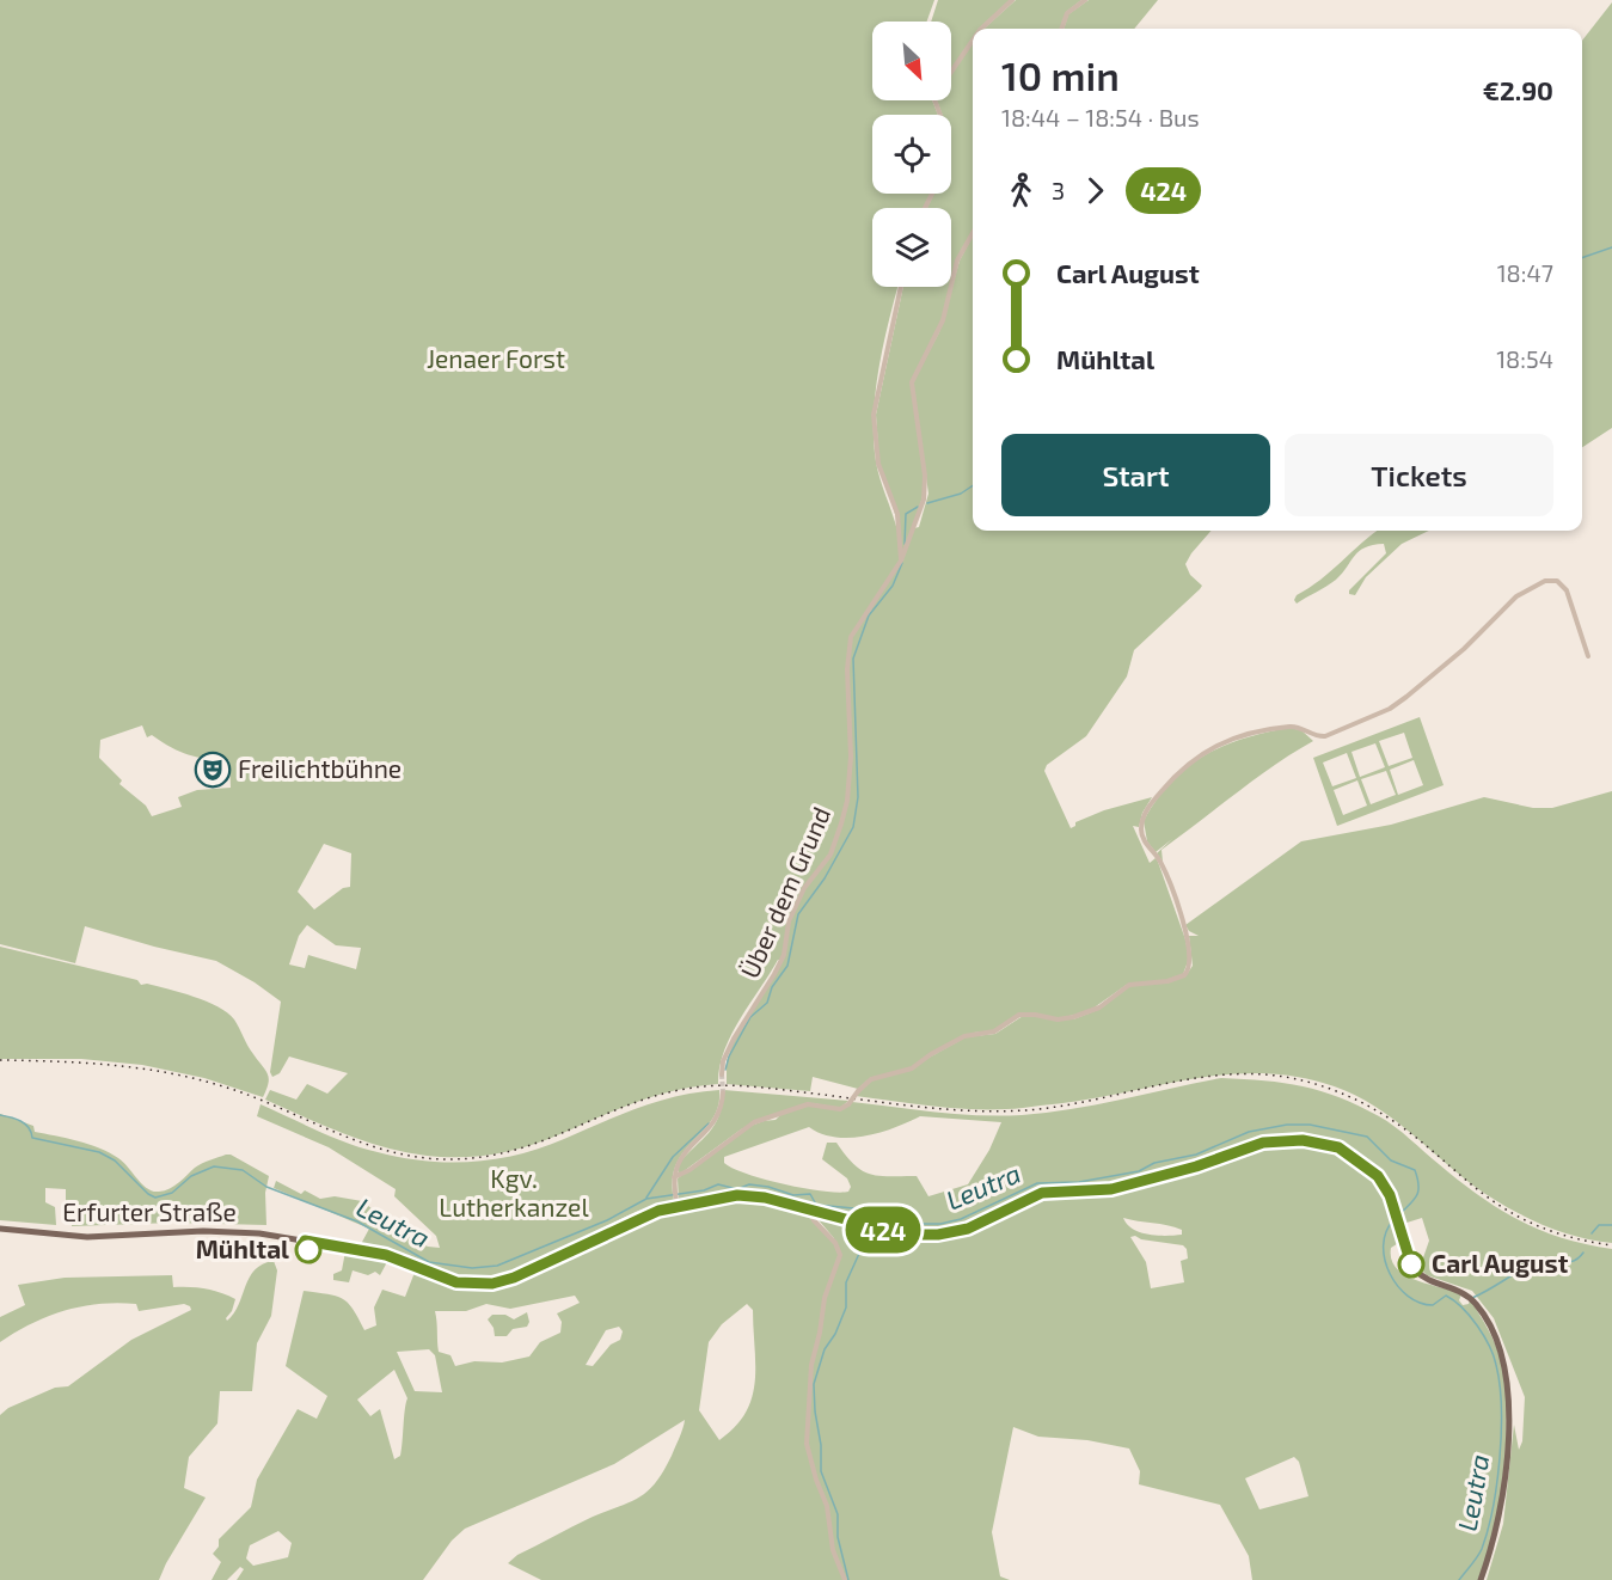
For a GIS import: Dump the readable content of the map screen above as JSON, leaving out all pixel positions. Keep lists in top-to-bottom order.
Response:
{
  "streets": {
    "main road": ["Erfurter Straße"],
    "street": ["Über dem Grund"]
  },
  "water": ["Leutra"],
  "parks": ["Jenaer Forst", "Kgv. Lutherkanzel"],
  "places": {
    "theatre": ["Freilichtbühne"],
    "other": ["Mühltal", "Carl August"]
  },
  "lines": ["bus line 424"],
  "north": "bottom right",
  "page": {
    "on_map": "424",
    "heading": ["10 min", "18:44 – 18:54 · Bus", "€2.90"],
    "legs": ["3", "424"],
    "list": [
      {
        "name": "Carl August",
        "value": "18:47"
      },
      {
        "name": "Mühltal",
        "value": "18:54"
      }
    ],
    "buttons": ["Start", "Tickets"]
  }
}
